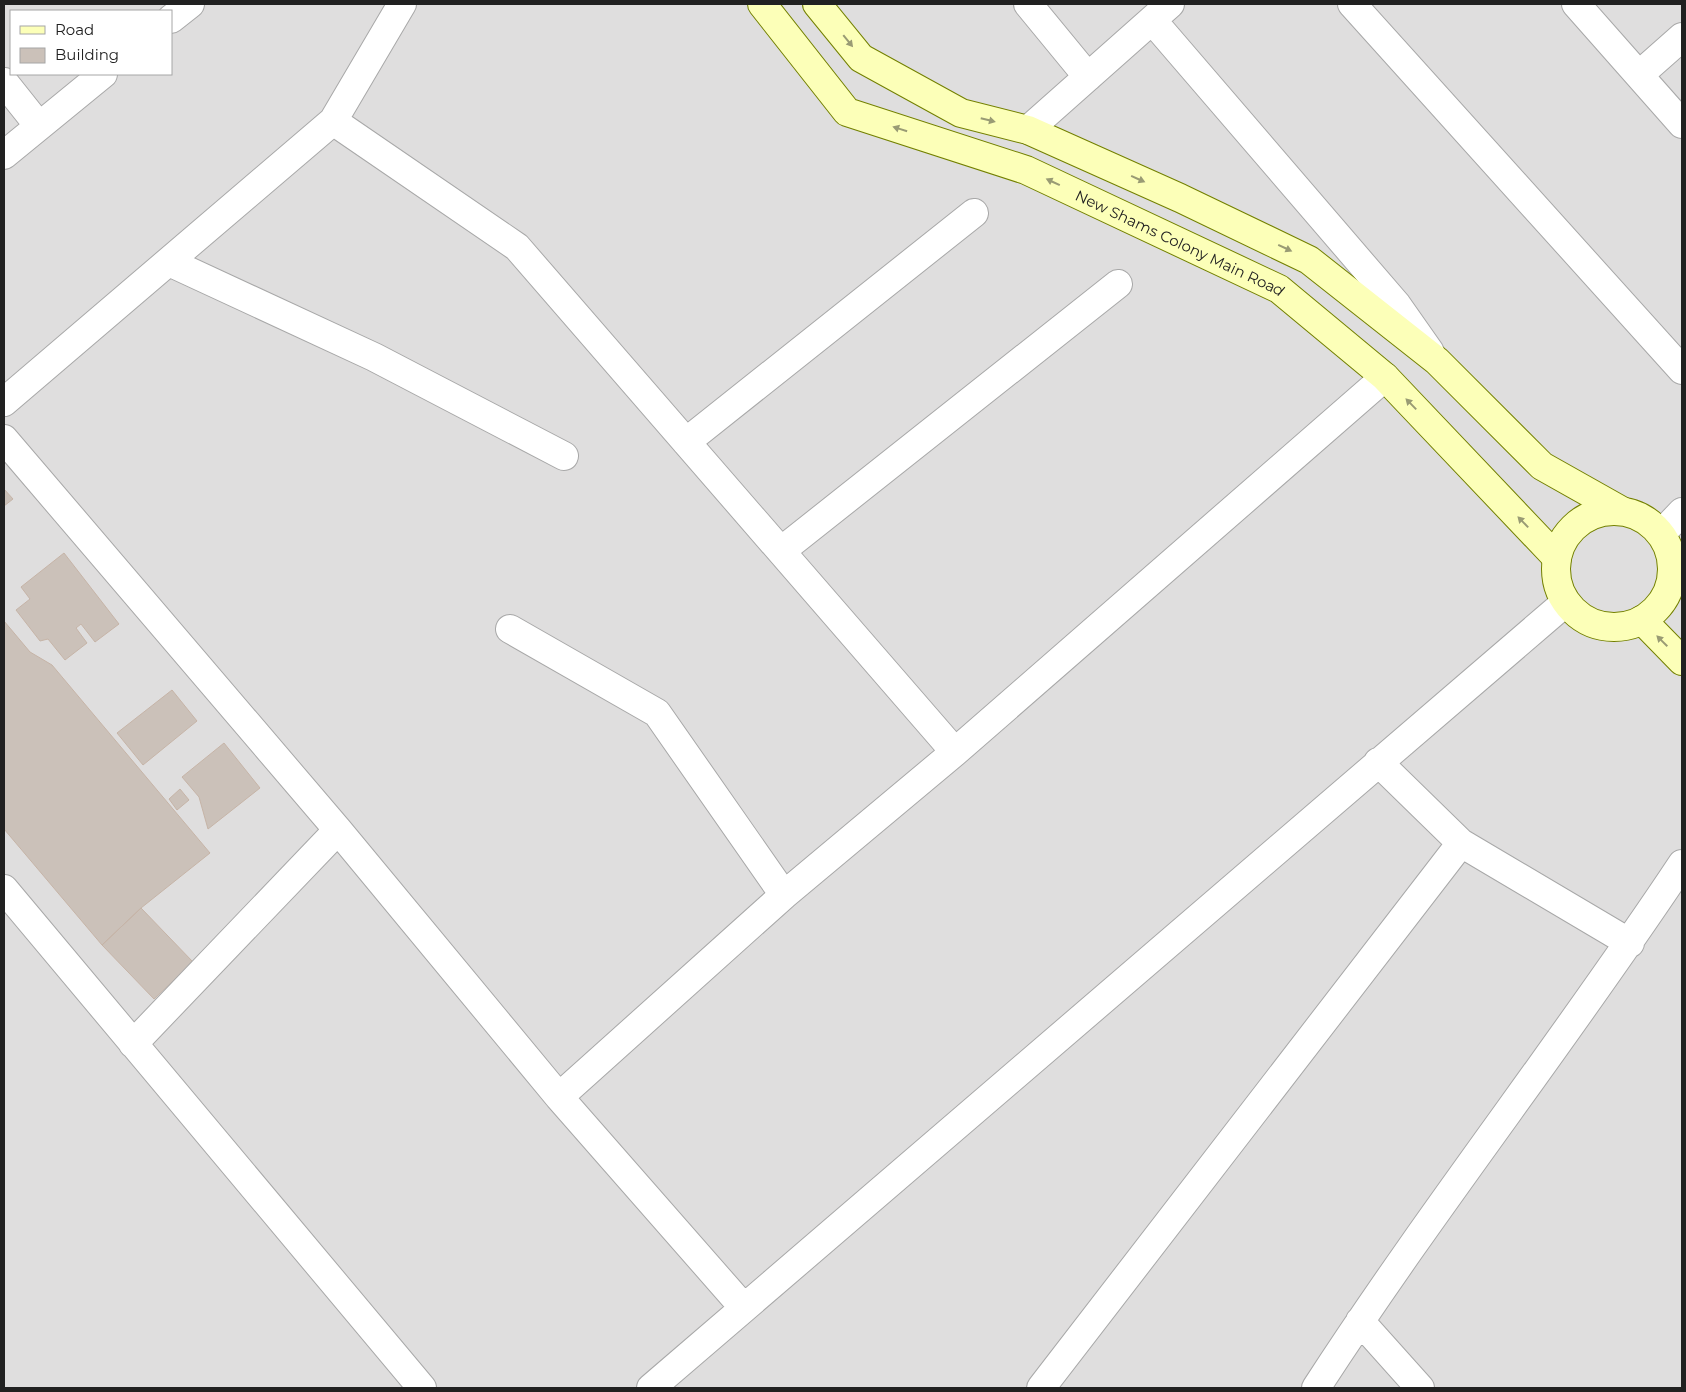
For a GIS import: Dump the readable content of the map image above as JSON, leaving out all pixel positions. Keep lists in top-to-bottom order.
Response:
{
  "streets": {
    "main road": ["New Shams Colony Main Road"]
  },
  "legend": ["Road", "Building"]
}
